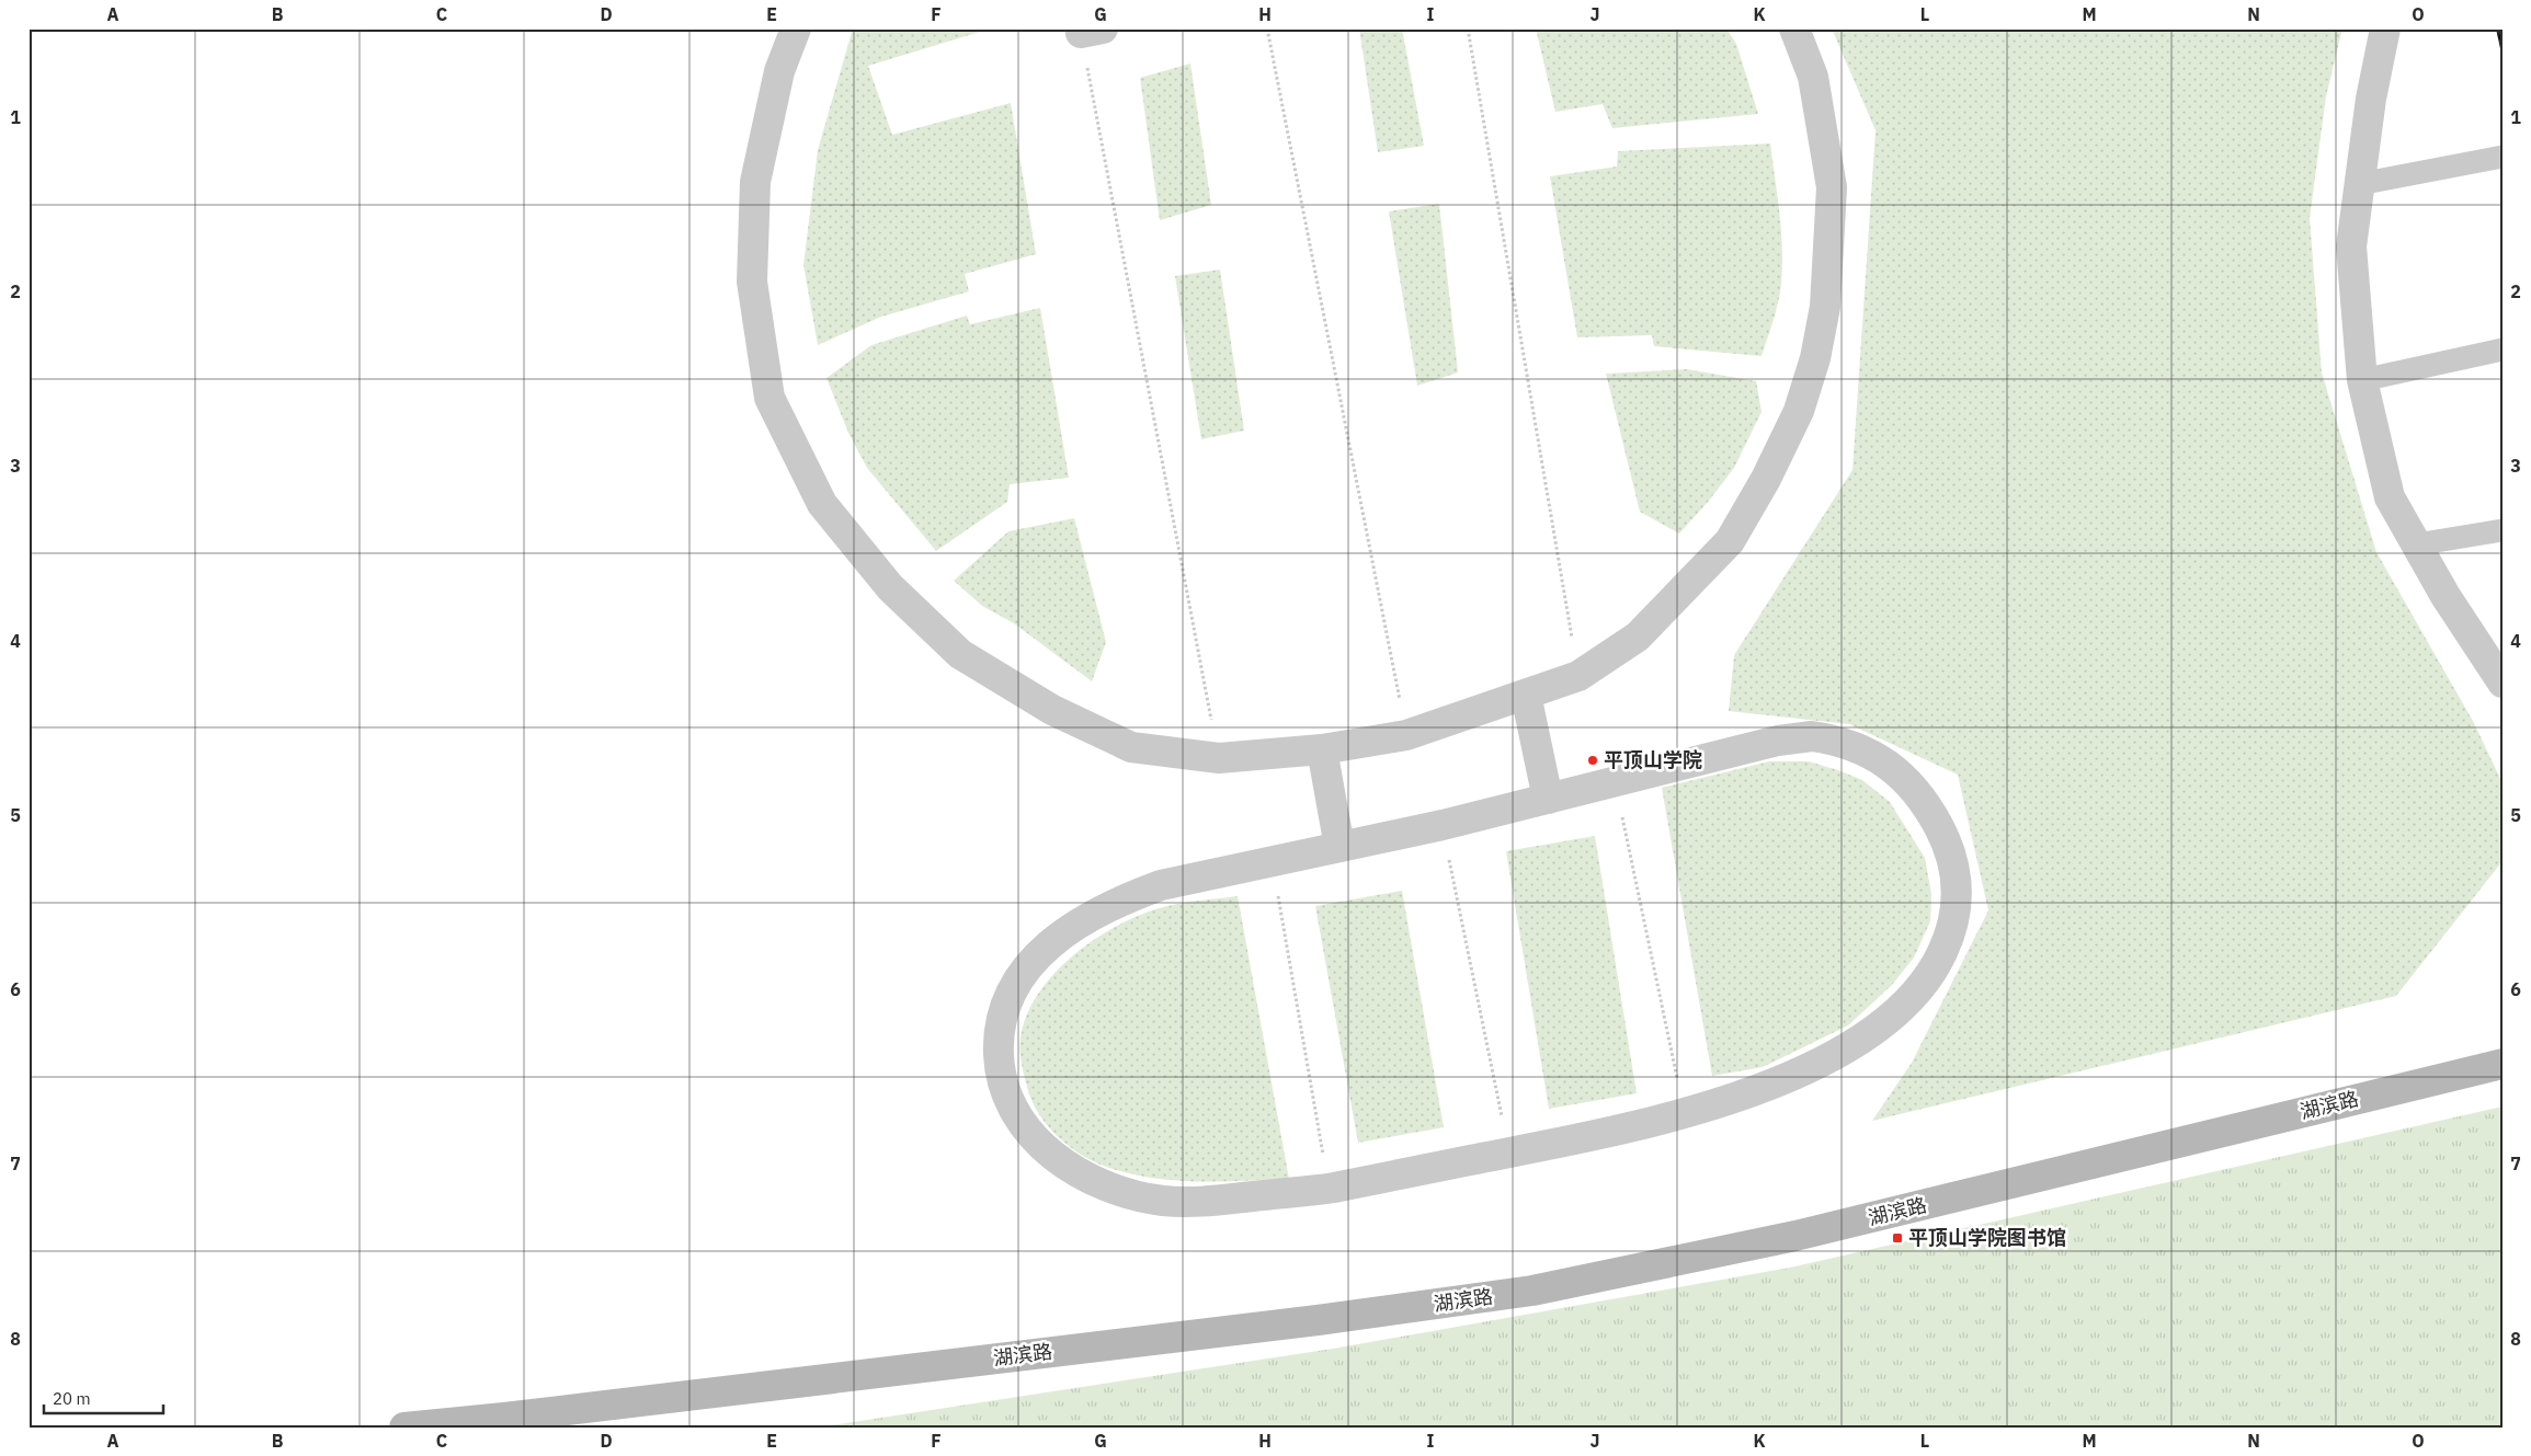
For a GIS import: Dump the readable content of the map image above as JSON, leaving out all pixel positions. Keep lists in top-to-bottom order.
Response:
{
  "streets": {
    "street": ["湖滨路"]
  },
  "places": {
    "other": ["平顶山学院"],
    "transit": ["平顶山学院图书馆"]
  },
  "scale_bar": "20 m",
  "grid": {
    "columns": [
      "A",
      "B",
      "C",
      "D",
      "E",
      "F",
      "G",
      "H",
      "I",
      "J",
      "K",
      "L",
      "M",
      "N",
      "O"
    ],
    "rows": [
      "1",
      "2",
      "3",
      "4",
      "5",
      "6",
      "7",
      "8"
    ]
  }
}
